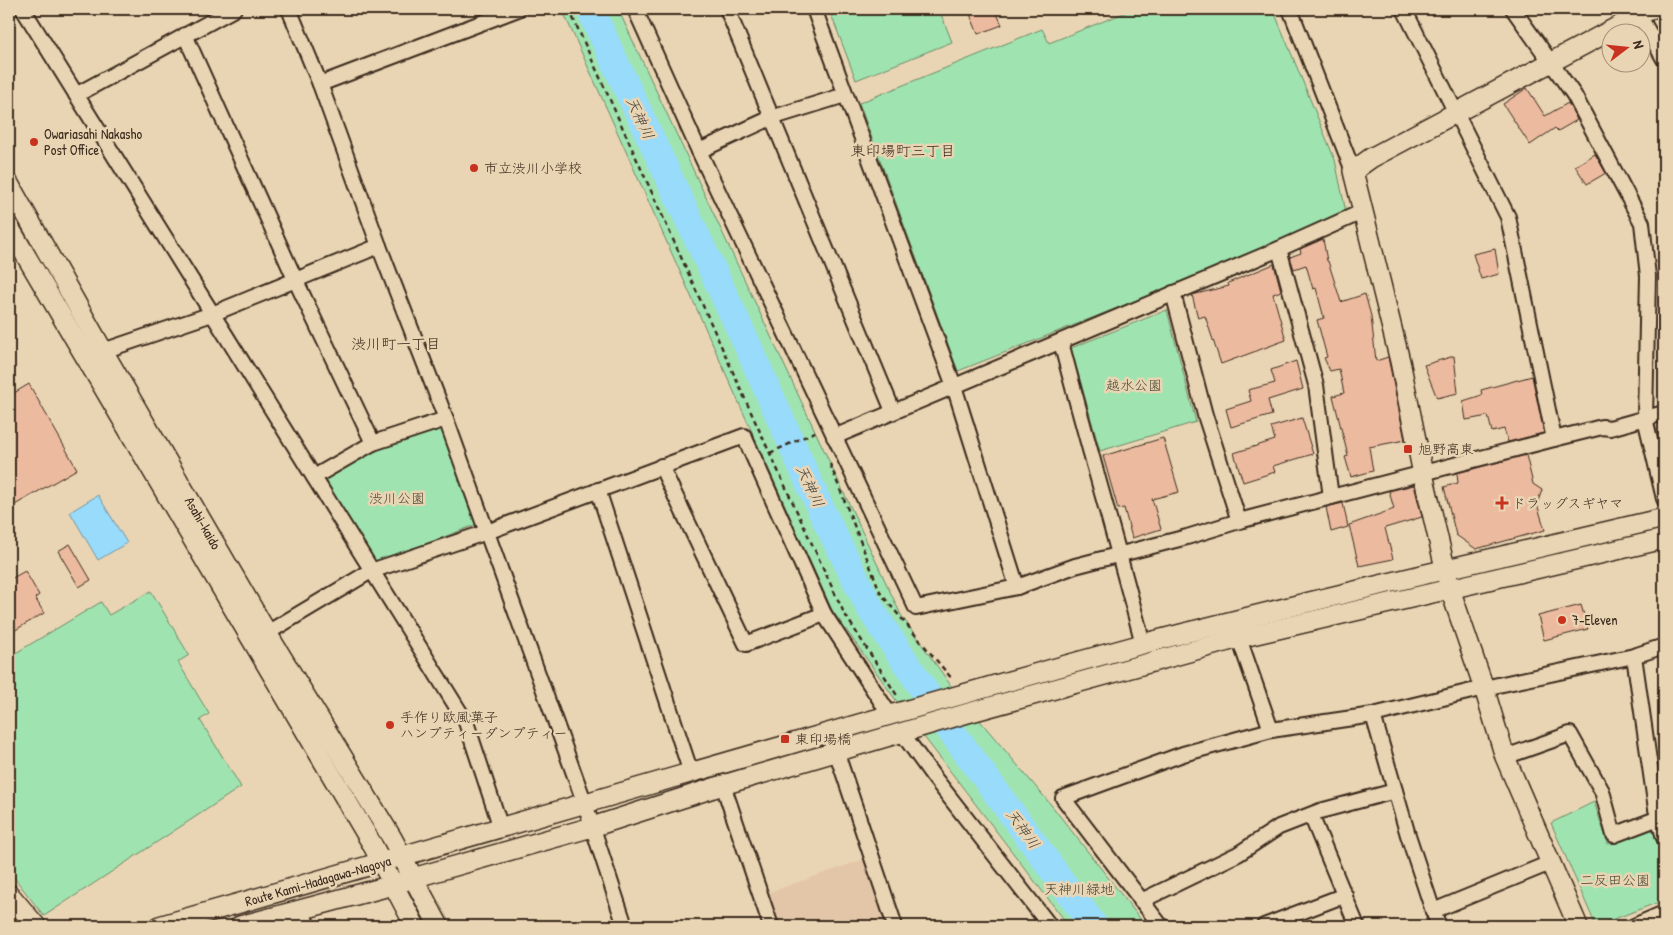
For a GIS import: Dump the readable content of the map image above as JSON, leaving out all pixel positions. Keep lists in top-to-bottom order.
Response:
{
  "streets": {
    "street": ["Asahi-kaido", "Route Kami-Hadagawa-Nagoya"]
  },
  "crossings": [
    ["Asahi-kaido", "Route Kami-Hadagawa-Nagoya"]
  ],
  "districts": ["東印場町三丁目", "渋川町一丁目"],
  "water": ["天神川"],
  "parks": [
    "越水公園",
    "渋川公園",
    "二反田公園",
    "天神川緑地"
  ],
  "places": {
    "other": [
      "Owariasahi Nakasho Post Office",
      "市立渋川小学校",
      "7-Eleven",
      "手作り欧風菓子 ハンプティーダンプティー"
    ],
    "transit": ["旭野高東", "東印場橋"],
    "health": ["ドラッグスギヤマ"]
  },
  "north": "right"
}
